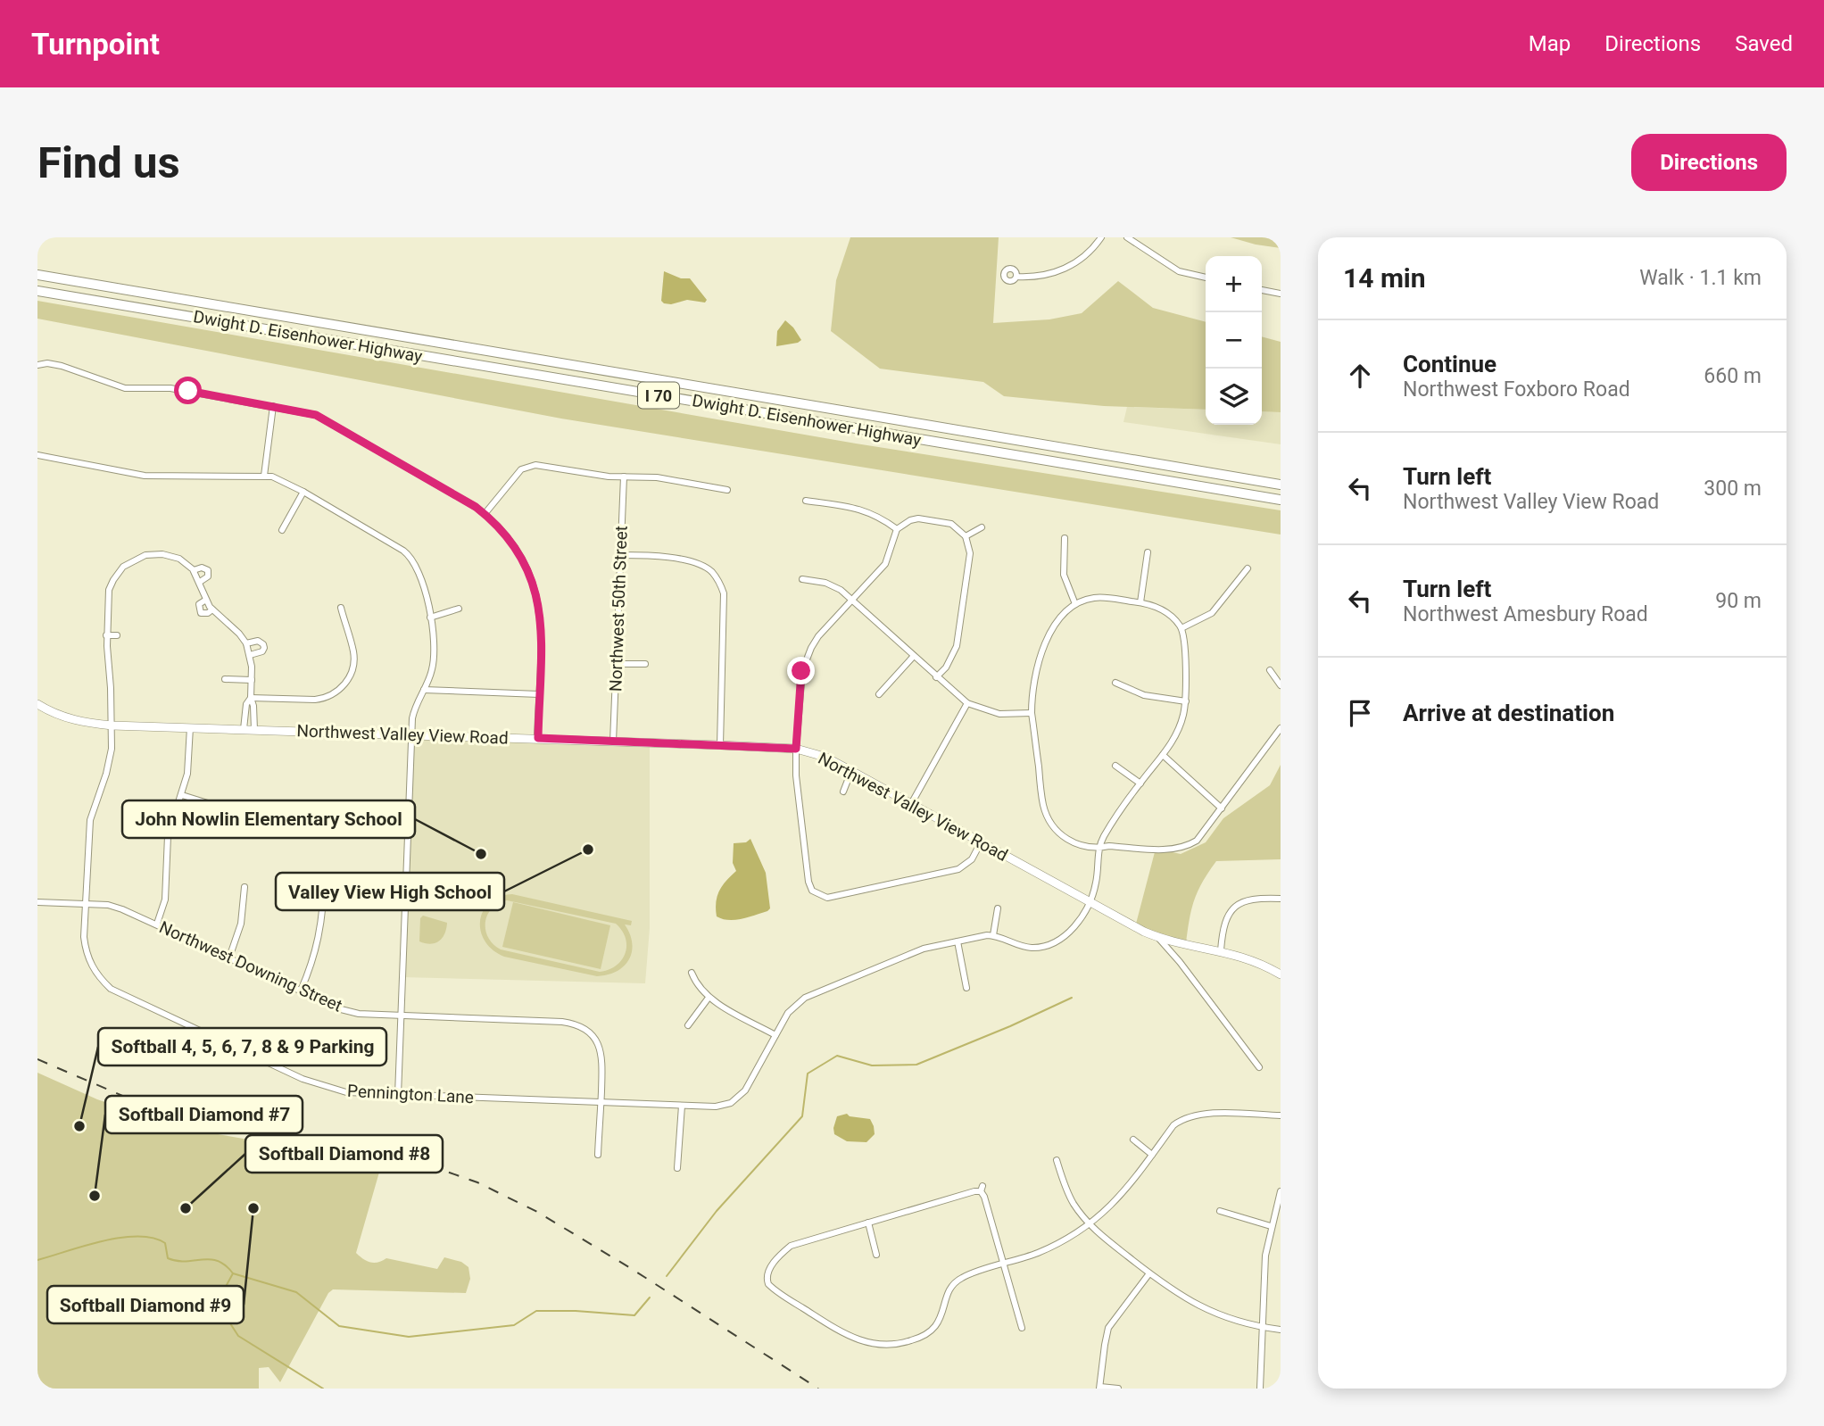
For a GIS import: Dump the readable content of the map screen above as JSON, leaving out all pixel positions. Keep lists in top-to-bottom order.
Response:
{
  "streets": {
    "highway": ["Dwight D. Eisenhower Highway", "I 70"],
    "street": [
      "Northwest 50th Street",
      "Northwest Valley View Road",
      "Northwest Downing Street",
      "Pennington Lane"
    ]
  },
  "crossings": [
    ["Northwest 50th Street", "Northwest Valley View Road"],
    ["Northwest Valley View Road", "Pennington Lane"],
    ["Northwest Downing Street", "Pennington Lane"]
  ],
  "places": [
    "Valley View High School",
    "John Nowlin Elementary School",
    "Softball 4, 5, 6, 7, 8 & 9 Parking",
    "Softball Diamond #7",
    "Softball Diamond #8",
    "Softball Diamond #9"
  ],
  "page": {
    "header": "Turnpoint",
    "nav": ["Map", "Directions", "Saved"],
    "buttons": "Directions",
    "title": "Find us",
    "heading": ["14 min", "Walk · 1.1 km"],
    "map_buttons": ["+", "−"],
    "list": [
      ["Continue", "Northwest Foxboro Road", "660 m"],
      ["Turn left", "Northwest Valley View Road", "300 m"],
      ["Turn left", "Northwest Amesbury Road", "90 m"],
      "Arrive at destination"
    ]
  }
}
